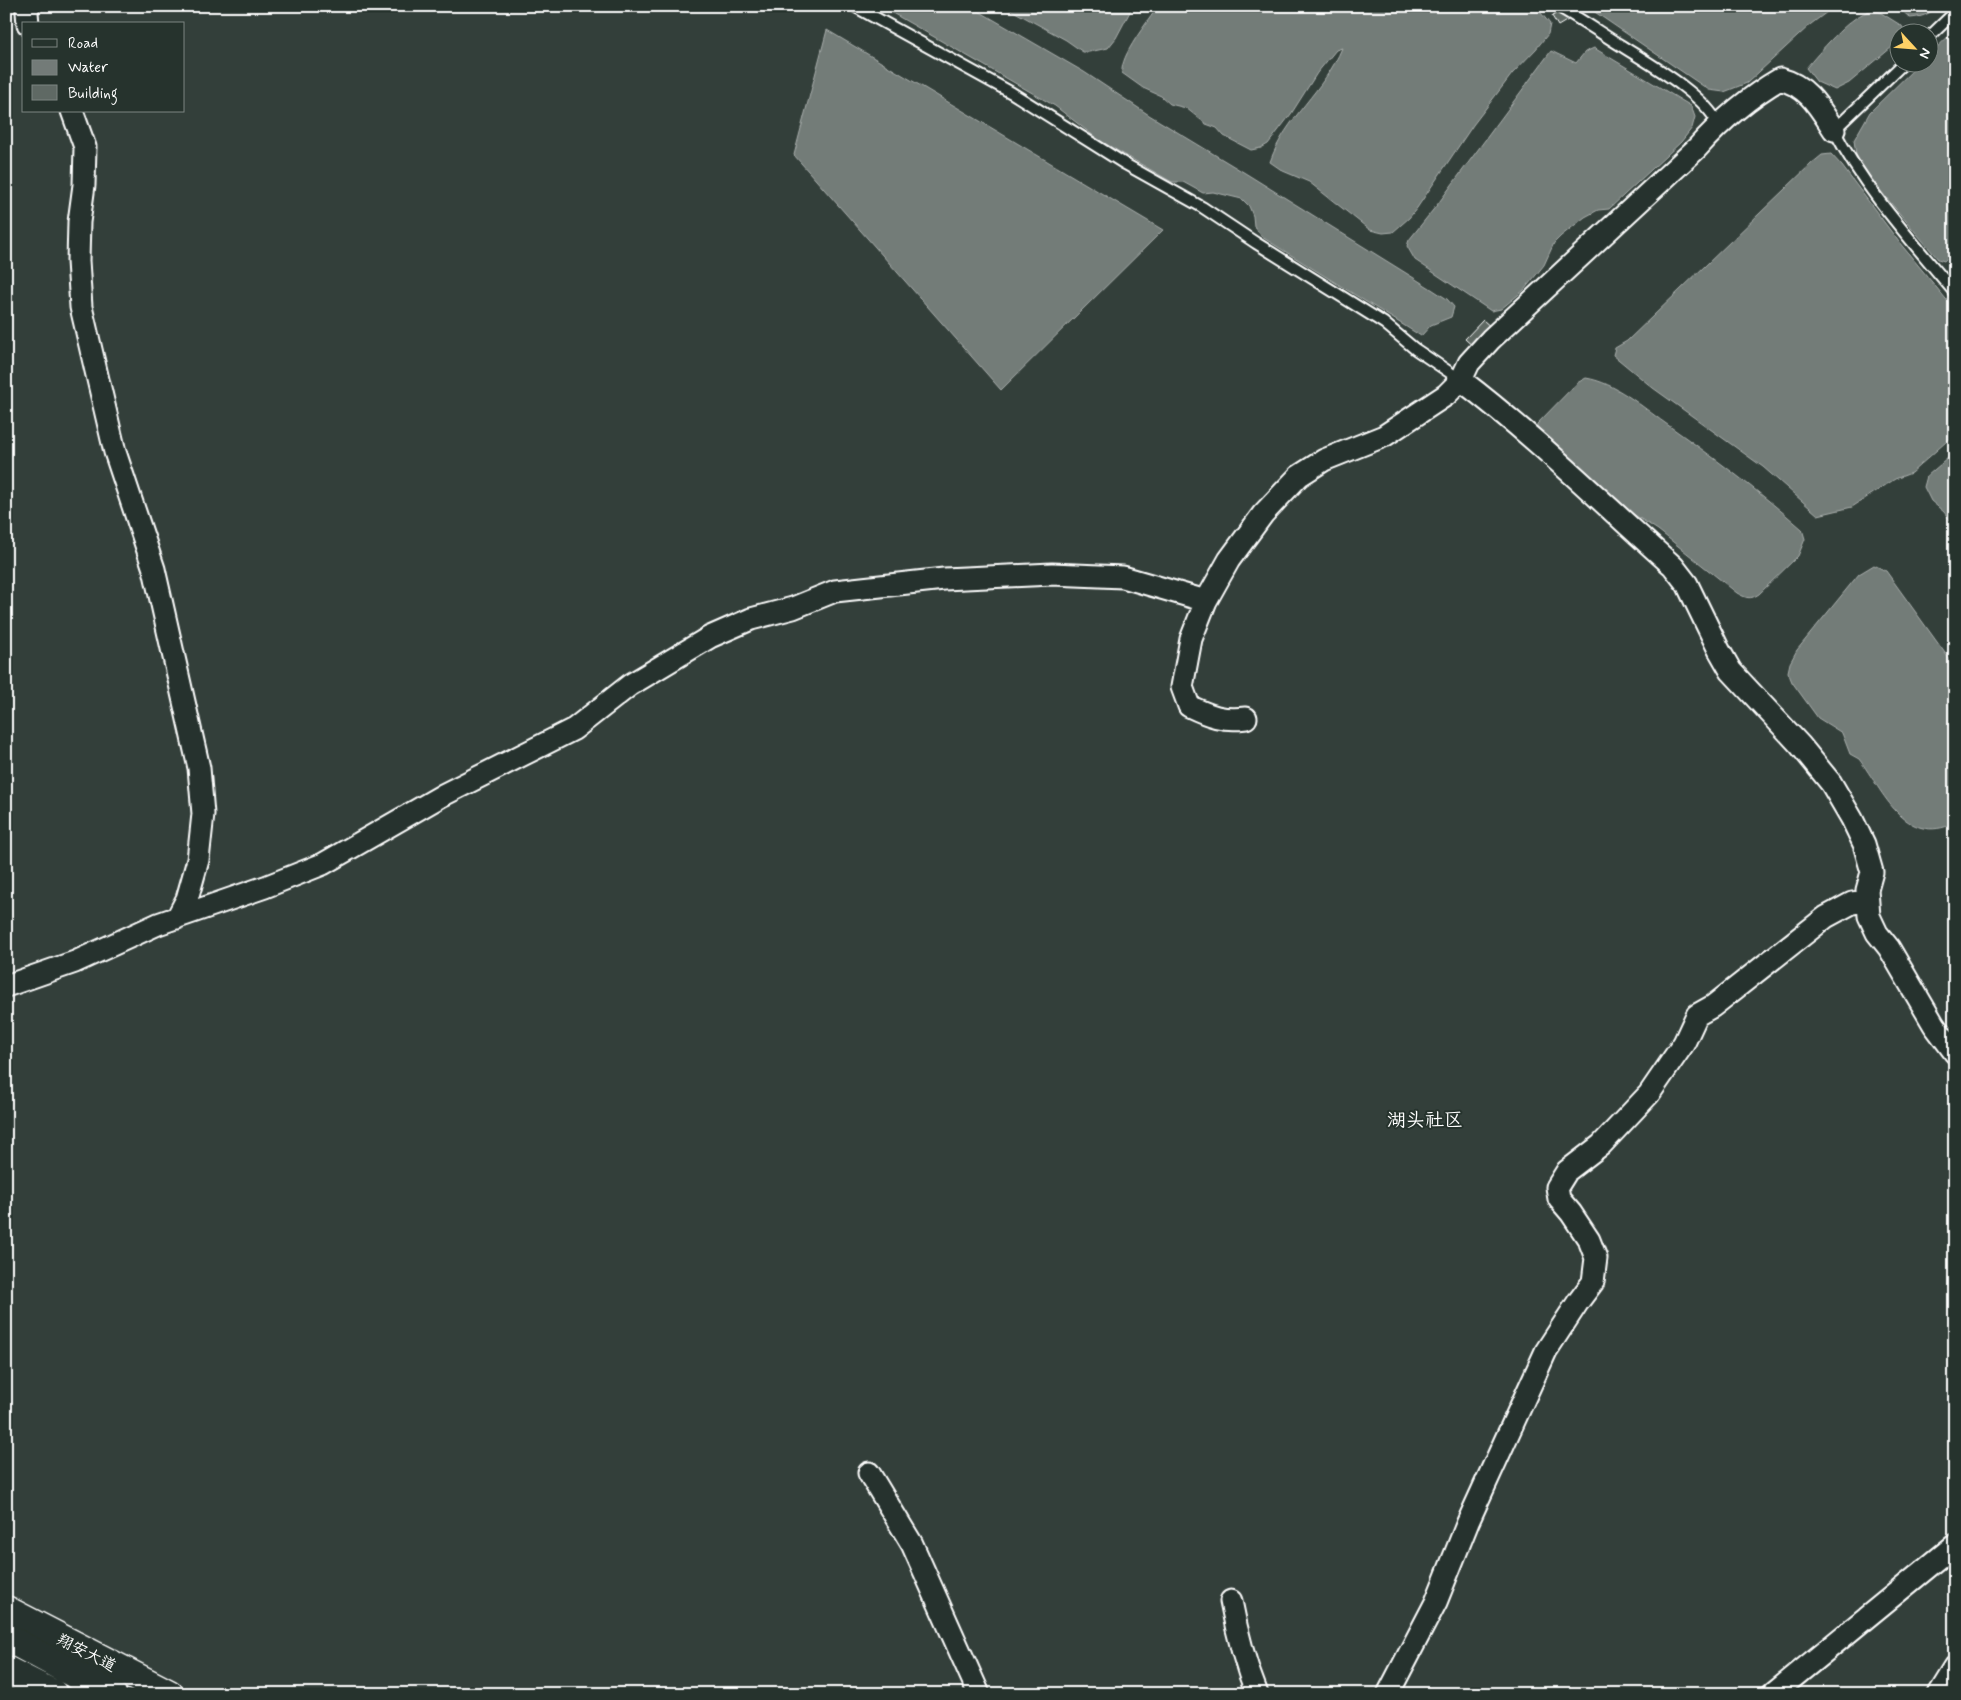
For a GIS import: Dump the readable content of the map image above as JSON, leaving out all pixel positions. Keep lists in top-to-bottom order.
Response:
{
  "streets": {
    "main road": ["翔安大道"]
  },
  "districts": ["湖头社区"],
  "legend": ["Road", "Water", "Building"],
  "north": "bottom right"
}
